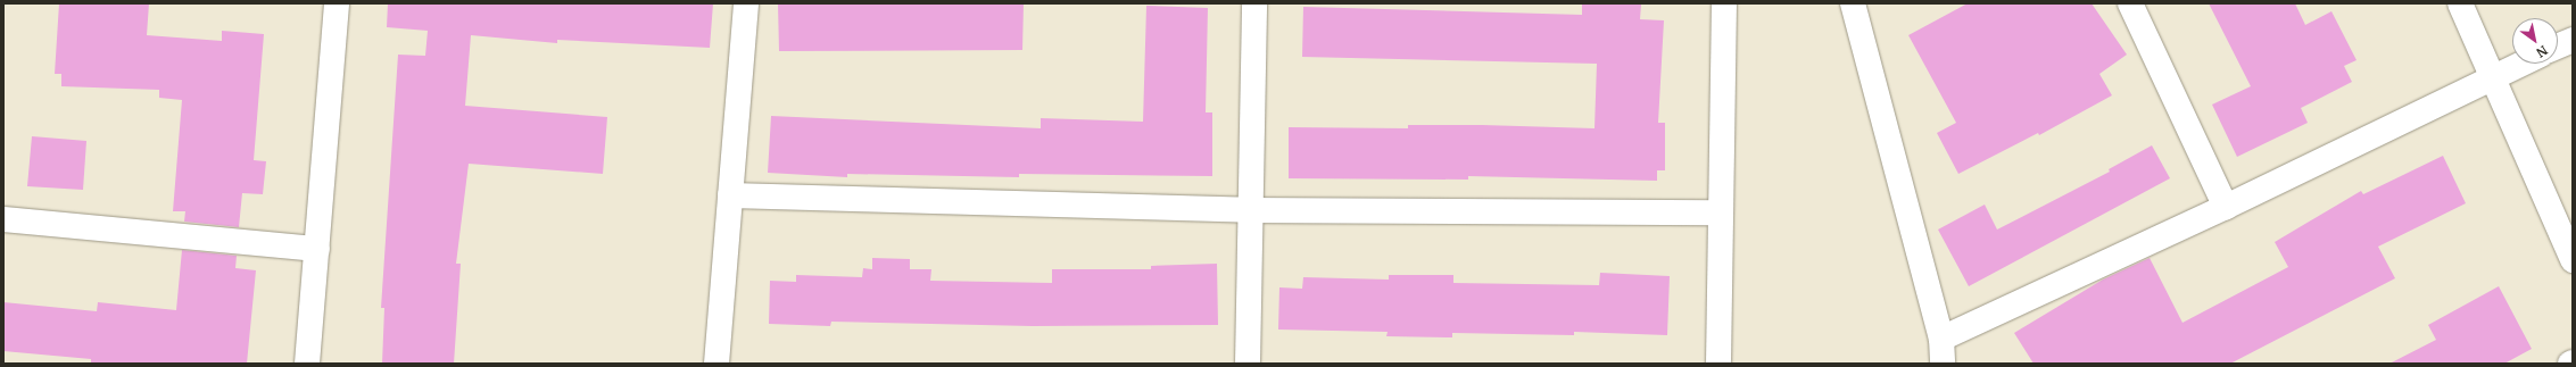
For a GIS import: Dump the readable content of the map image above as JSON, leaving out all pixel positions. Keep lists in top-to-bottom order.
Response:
{
  "north": "bottom right"
}
